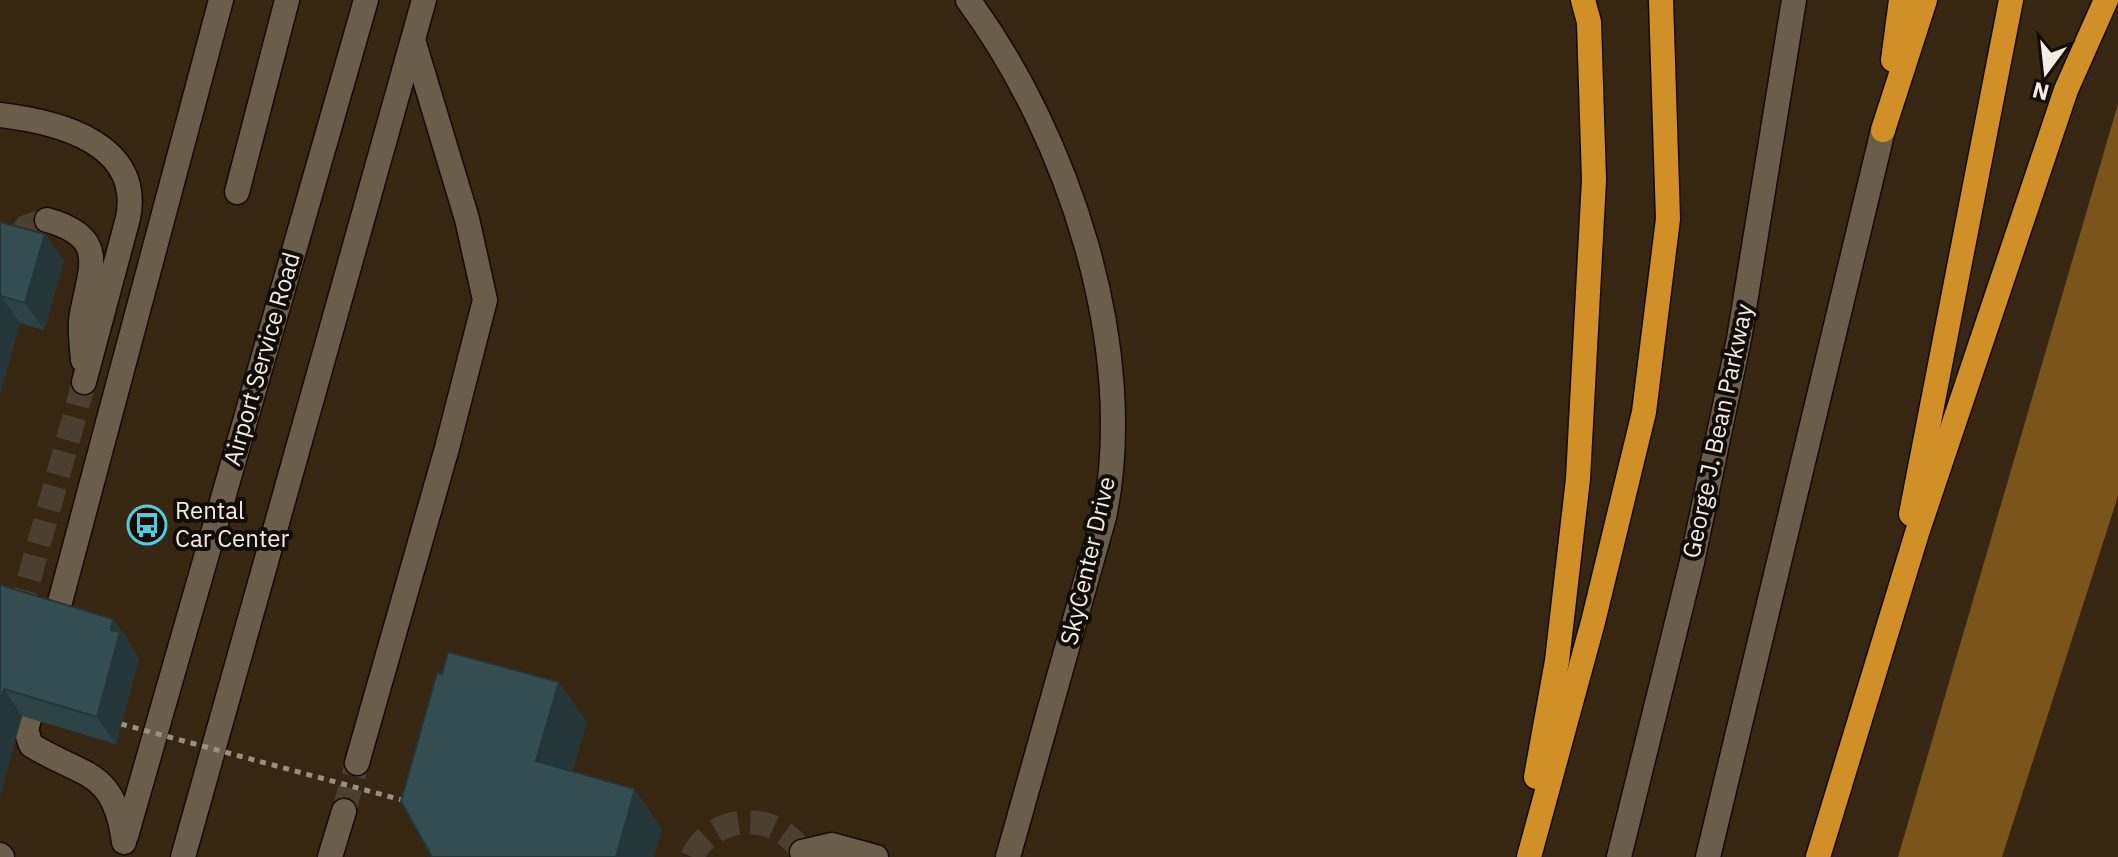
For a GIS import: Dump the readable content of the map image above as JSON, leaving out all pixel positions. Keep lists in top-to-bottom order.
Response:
{
  "streets": {
    "street": ["Airport Service Road", "George J. Bean Parkway", "SkyCenter Drive"]
  },
  "places": {
    "bus stop": ["Rental Car Center"]
  },
  "north": "bottom"
}
